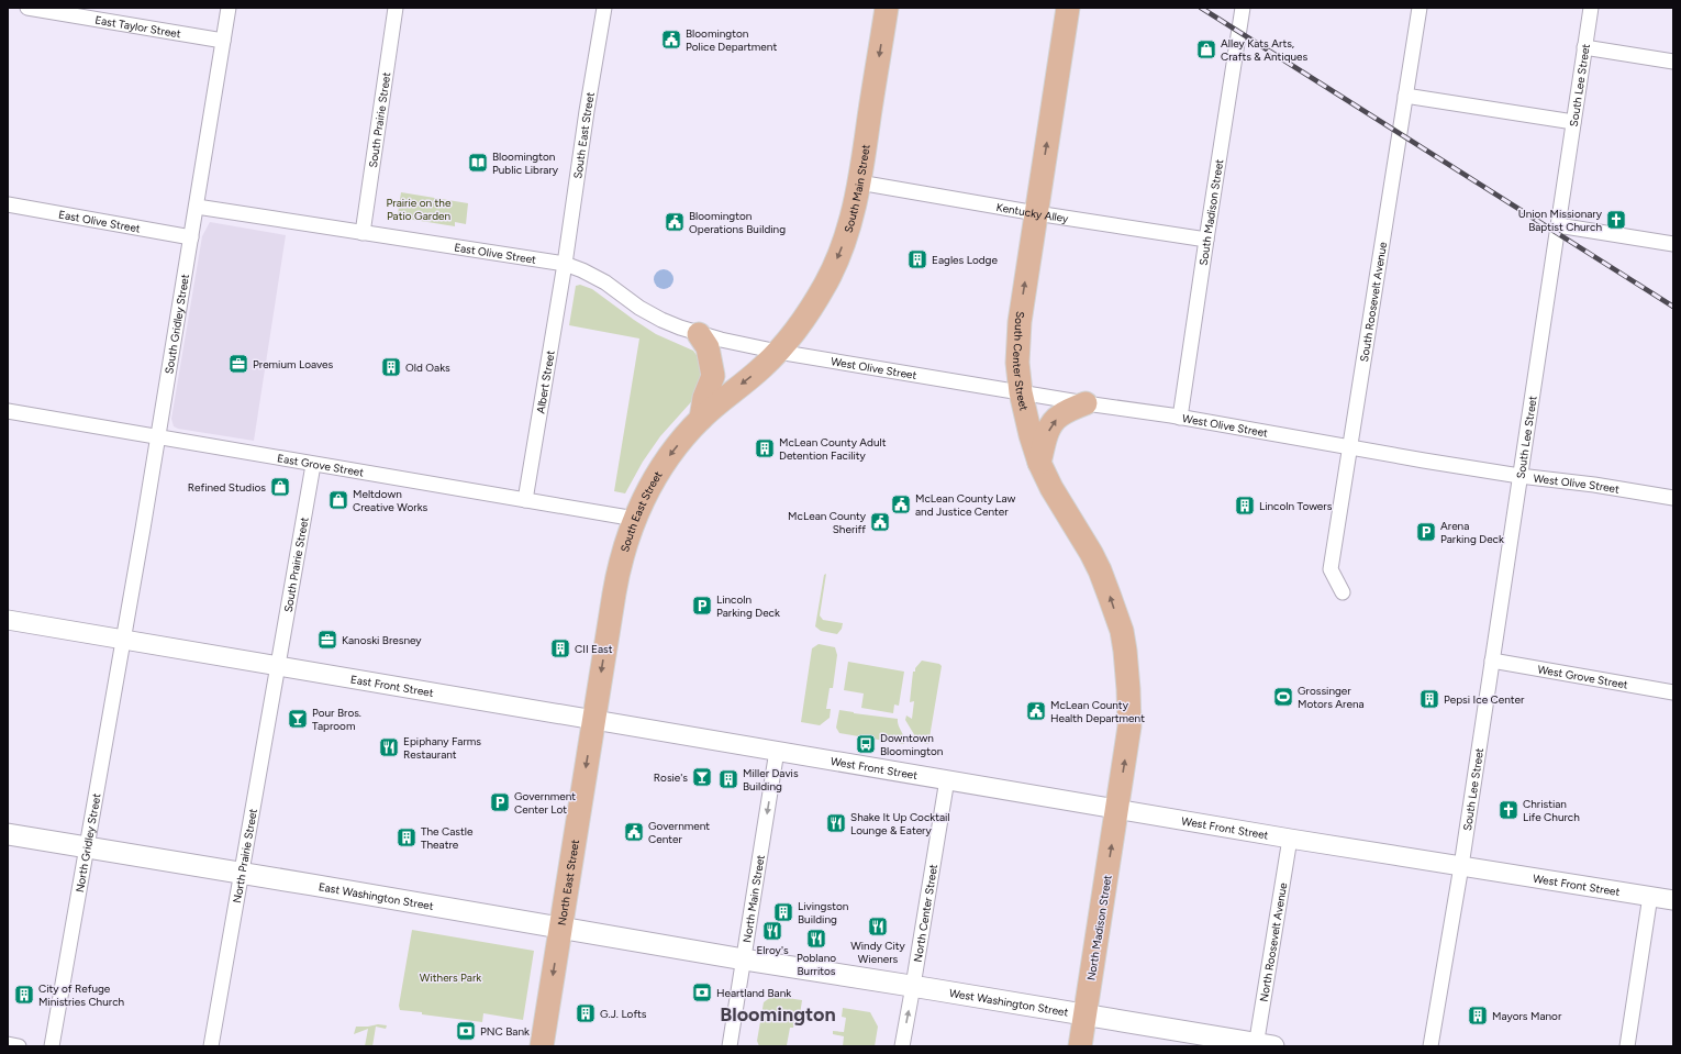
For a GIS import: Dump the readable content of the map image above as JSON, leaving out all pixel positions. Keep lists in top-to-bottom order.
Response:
{
  "streets": {
    "main road": [
      "South East Street",
      "South Main Street",
      "South Center Street",
      "North East Street",
      "East Washington Street",
      "North Madison Street",
      "West Washington Street"
    ],
    "street": [
      "East Taylor Street",
      "South Lee Street",
      "South Prairie Street",
      "Kentucky Alley",
      "South Madison Street",
      "East Olive Street",
      "South Roosevelt Avenue",
      "South Gridley Street",
      "West Olive Street",
      "Albert Street",
      "East Grove Street",
      "West Grove Street",
      "East Front Street",
      "West Front Street",
      "North Gridley Street",
      "North Prairie Street",
      "North Main Street",
      "North Center Street",
      "North Roosevelt Avenue"
    ]
  },
  "crossings": [
    ["East Taylor Street", "South Gridley Street"],
    ["South Lee Street", "West Olive Street"],
    ["South Lee Street", "West Grove Street"],
    ["South Lee Street", "West Front Street"],
    ["South Prairie Street", "East Olive Street"],
    ["South Prairie Street", "East Grove Street"],
    ["South Prairie Street", "East Front Street"],
    ["South Prairie Street", "North Prairie Street"],
    ["South East Street", "South Main Street"],
    ["South East Street", "East Olive Street"],
    ["South East Street", "West Olive Street"],
    ["South East Street", "Albert Street"],
    ["South East Street", "East Grove Street"],
    ["South East Street", "East Front Street"],
    ["South East Street", "North East Street"],
    ["South Main Street", "Kentucky Alley"],
    ["South Main Street", "East Olive Street"],
    ["South Main Street", "West Olive Street"],
    ["Kentucky Alley", "South Madison Street"],
    ["Kentucky Alley", "South Center Street"],
    ["South Madison Street", "West Olive Street"],
    ["East Olive Street", "South Gridley Street"],
    ["East Olive Street", "West Olive Street"],
    ["East Olive Street", "Albert Street"],
    ["South Roosevelt Avenue", "West Olive Street"],
    ["South Gridley Street", "East Grove Street"],
    ["South Gridley Street", "East Front Street"],
    ["South Gridley Street", "North Gridley Street"],
    ["South Center Street", "West Olive Street"],
    ["South Center Street", "West Front Street"],
    ["South Center Street", "North Madison Street"],
    ["Albert Street", "East Grove Street"],
    ["East Front Street", "West Front Street"],
    ["East Front Street", "North Gridley Street"],
    ["East Front Street", "North Prairie Street"],
    ["East Front Street", "North East Street"],
    ["East Front Street", "North Main Street"],
    ["West Front Street", "North Main Street"],
    ["West Front Street", "North Center Street"],
    ["West Front Street", "North Madison Street"],
    ["West Front Street", "North Roosevelt Avenue"],
    ["North Gridley Street", "East Washington Street"],
    ["North Prairie Street", "East Washington Street"],
    ["North East Street", "East Washington Street"],
    ["East Washington Street", "North Main Street"],
    ["East Washington Street", "West Washington Street"],
    ["North Main Street", "West Washington Street"],
    ["North Center Street", "West Washington Street"],
    ["North Madison Street", "West Washington Street"],
    ["North Roosevelt Avenue", "West Washington Street"]
  ],
  "one_way": [
    "South East Street",
    "South Main Street",
    "South Center Street",
    "North East Street",
    "North Main Street",
    "North Madison Street"
  ],
  "districts": ["Bloomington"],
  "parks": ["Prairie on the Patio Garden", "Withers Park"],
  "places": {
    "public building": [
      "Bloomington Police Department",
      "Bloomington Operations Building",
      "McLean County Law and Justice Center",
      "McLean County Sheriff",
      "McLean County Health Department",
      "Government Center"
    ],
    "shop": ["Alley Kats Arts, Crafts & Antiques", "Refined Studios", "Meltdown Creative Works"],
    "library": ["Bloomington Public Library"],
    "church": ["Union Missionary Baptist Church", "Christian Life Church"],
    "building": [
      "Eagles Lodge",
      "Old Oaks",
      "McLean County Adult Detention Facility",
      "Lincoln Towers",
      "CII East",
      "Pepsi Ice Center",
      "Miller Davis Building",
      "The Castle Theatre",
      "Livingston Building",
      "City of Refuge Ministries Church",
      "G.J. Lofts",
      "Mayors Manor"
    ],
    "office": ["Premium Loaves", "Kanoski Bresney"],
    "parking": ["Arena Parking Deck", "Lincoln Parking Deck", "Government Center Lot"],
    "sports": ["Grossinger Motors Arena"],
    "bar": ["Pour Bros. Taproom", "Rosie's"],
    "bus stop": ["Downtown Bloomington"],
    "restaurant": [
      "Epiphany Farms Restaurant",
      "Shake It Up Cocktail Lounge & Eatery",
      "Windy City Wieners",
      "Elroy's",
      "Poblano Burritos"
    ],
    "bank": ["Heartland Bank", "PNC Bank"]
  }
}
